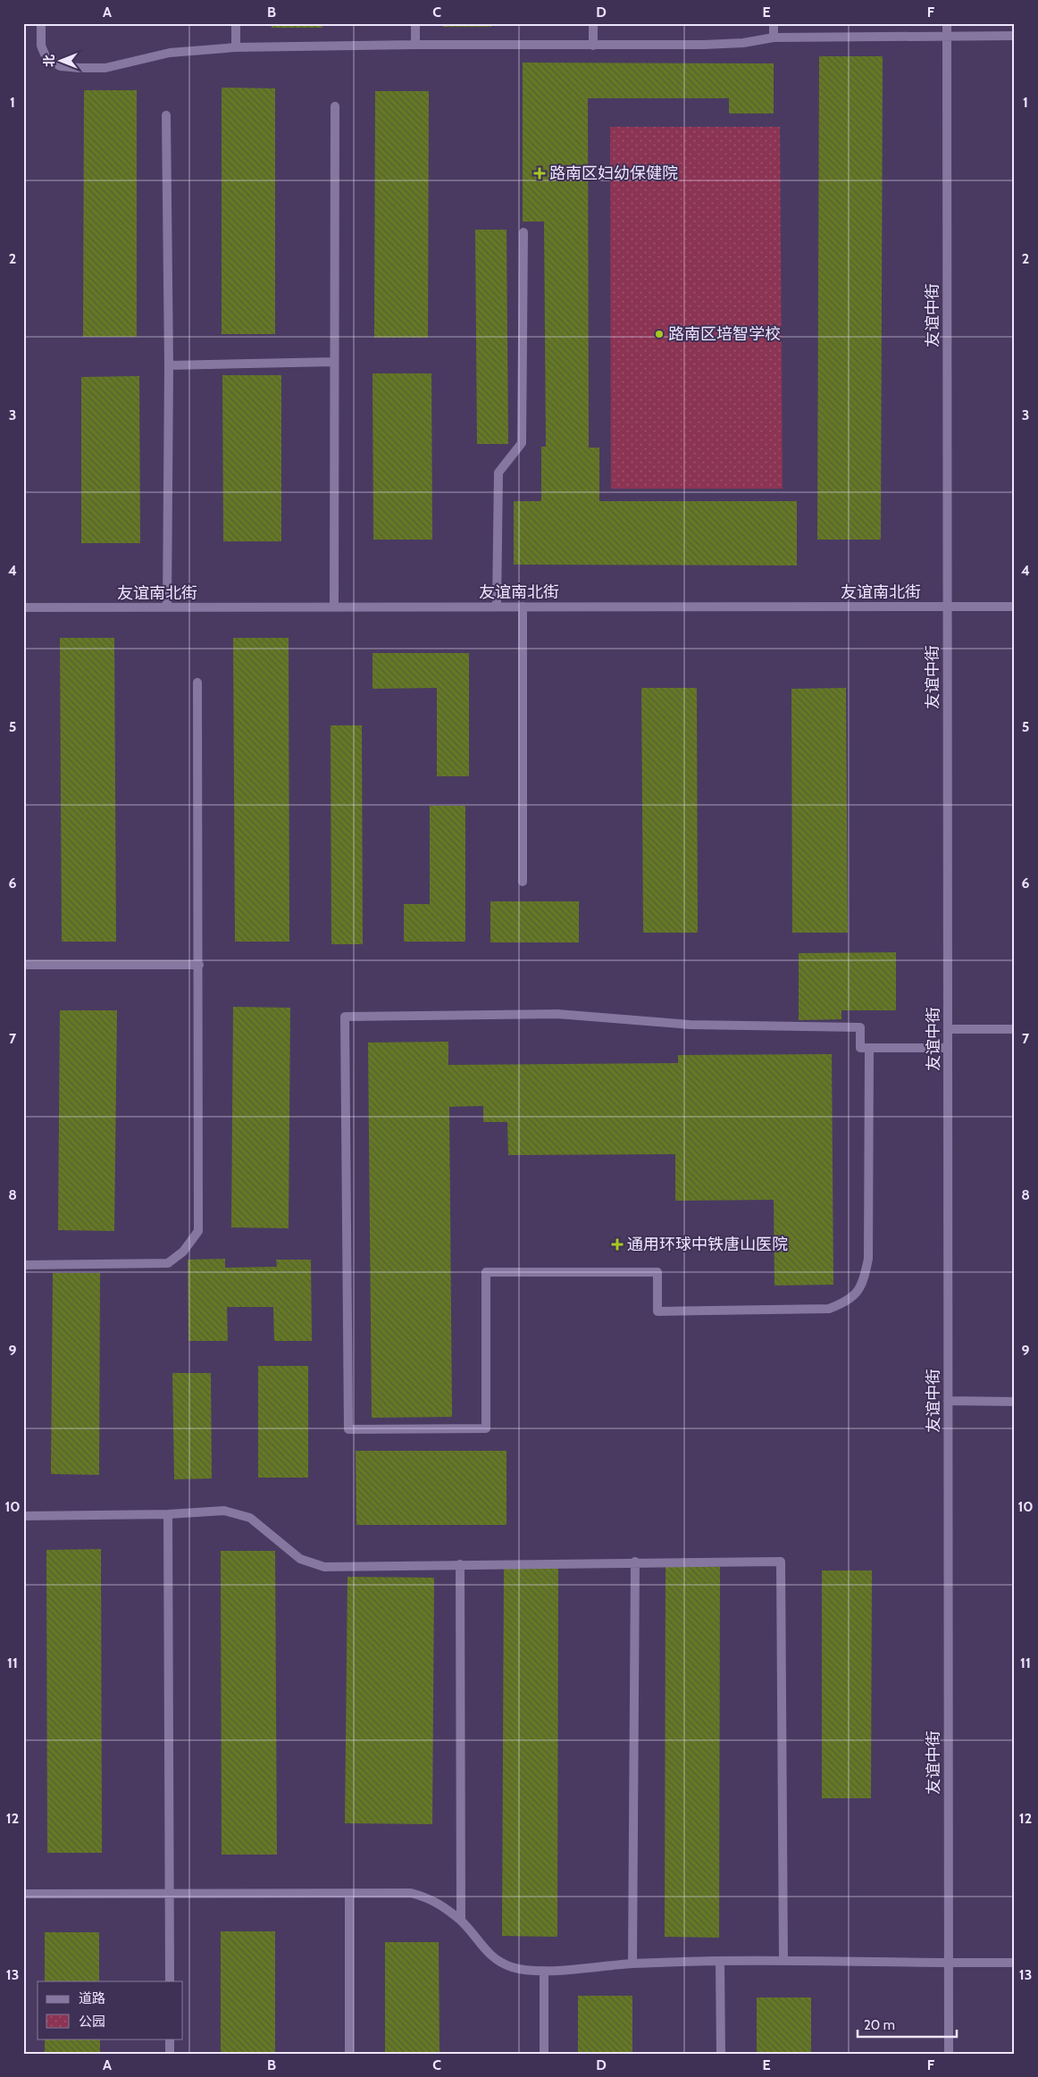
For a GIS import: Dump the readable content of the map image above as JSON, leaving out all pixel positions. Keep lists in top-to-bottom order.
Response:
{
  "streets": {
    "street": ["友谊中街", "友谊南北街"]
  },
  "crossings": [
    ["友谊中街", "友谊南北街"]
  ],
  "places": {
    "health": ["路南区妇幼保健院", "通用环球中铁唐山医院"],
    "other": ["路南区培智学校"]
  },
  "legend": ["道路", "公园"],
  "scale_bar": "20 m",
  "north": "left",
  "grid": {
    "columns": [
      "A",
      "B",
      "C",
      "D",
      "E",
      "F"
    ],
    "rows": [
      "1",
      "2",
      "3",
      "4",
      "5",
      "6",
      "7",
      "8",
      "9",
      "10",
      "11",
      "12",
      "13"
    ]
  }
}
